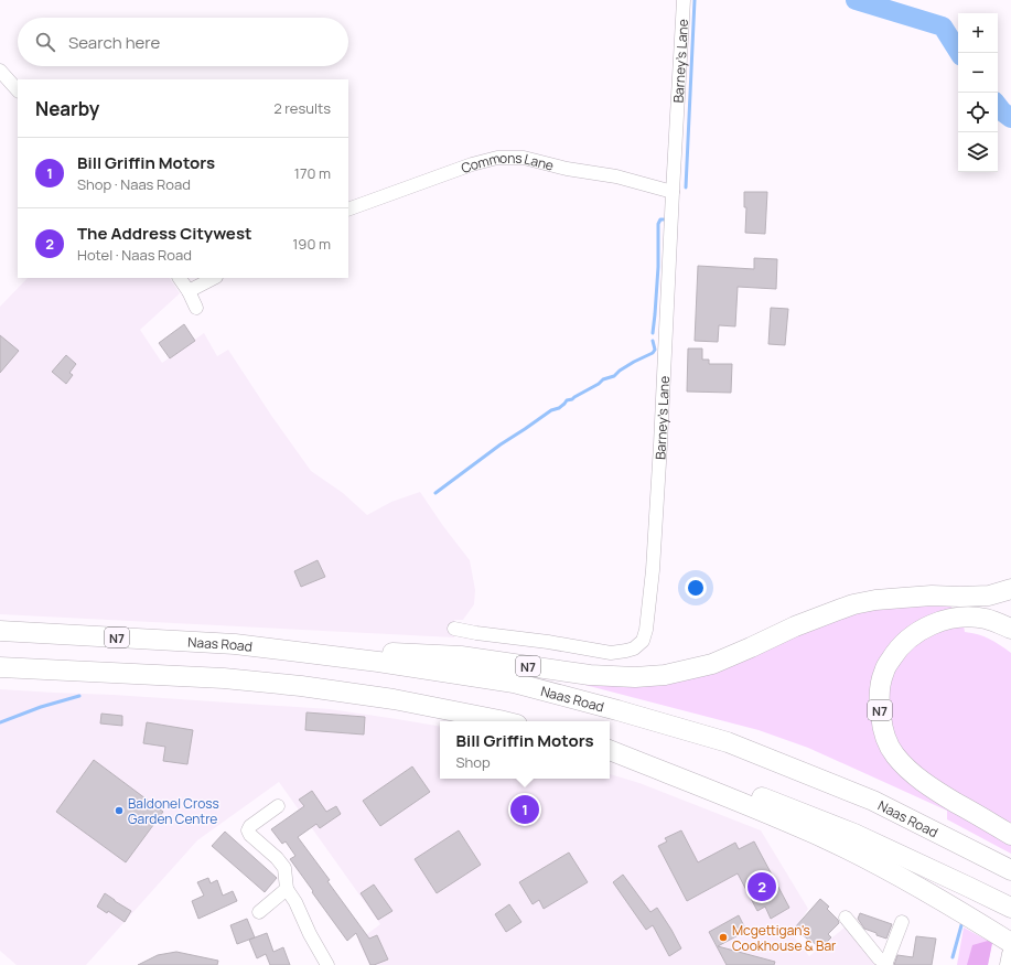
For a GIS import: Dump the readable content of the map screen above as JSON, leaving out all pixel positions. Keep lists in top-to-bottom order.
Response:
{
  "streets": {
    "highway": ["N7", "Naas Road"],
    "street": ["Barney's Lane", "Commons Lane"]
  },
  "crossings": [
    ["Barney's Lane", "Commons Lane"],
    ["N7", "Naas Road"]
  ],
  "places": ["Baldonel Cross Garden Centre", "Mcgettigan's Cookhouse & Bar"],
  "page": {
    "map_buttons": ["+", "−"],
    "search": "Search here",
    "heading": ["Nearby", "2 results"],
    "list": [
      {
        "mark": "1",
        "name": "Bill Griffin Motors",
        "note": "Shop · Naas Road",
        "value": "170 m"
      },
      {
        "mark": "2",
        "name": "The Address Citywest",
        "note": "Hotel · Naas Road",
        "value": "190 m"
      }
    ],
    "popup": ["Bill Griffin Motors", "Shop"],
    "pins": ["1", "2"]
  }
}
